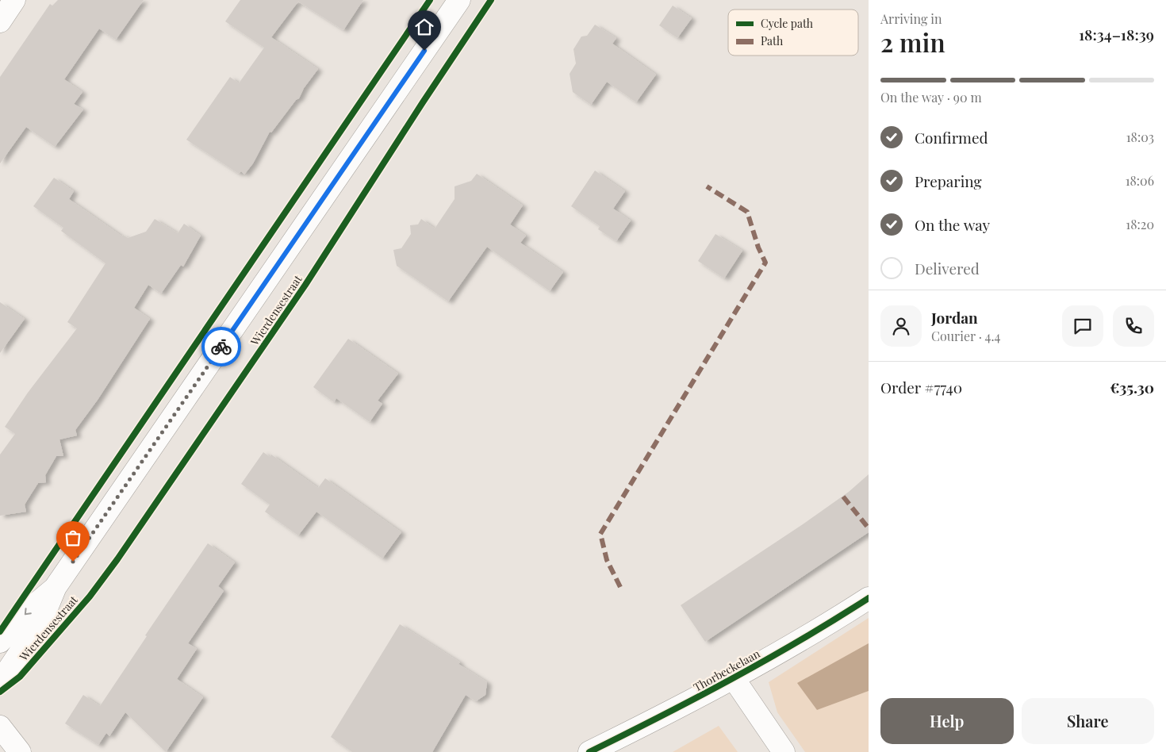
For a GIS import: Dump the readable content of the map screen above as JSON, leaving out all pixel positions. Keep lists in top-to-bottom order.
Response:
{
  "streets": {
    "main road": ["Wierdensestraat", "Thorbeckelaan"]
  },
  "legend": ["Cycle path", "Path"],
  "page": {
    "heading": ["2 min", "Arriving in", "18:34–18:39"],
    "panel": [
      "Jordan",
      "Courier · 4.4",
      "Order #7740",
      "€35.30"
    ],
    "bar": "On the way · 90 m",
    "list": [
      ["Confirmed", "18:03"],
      ["Preparing", "18:06"],
      ["On the way", "18:20"],
      "Delivered"
    ],
    "buttons": ["Help", "Share"]
  }
}
